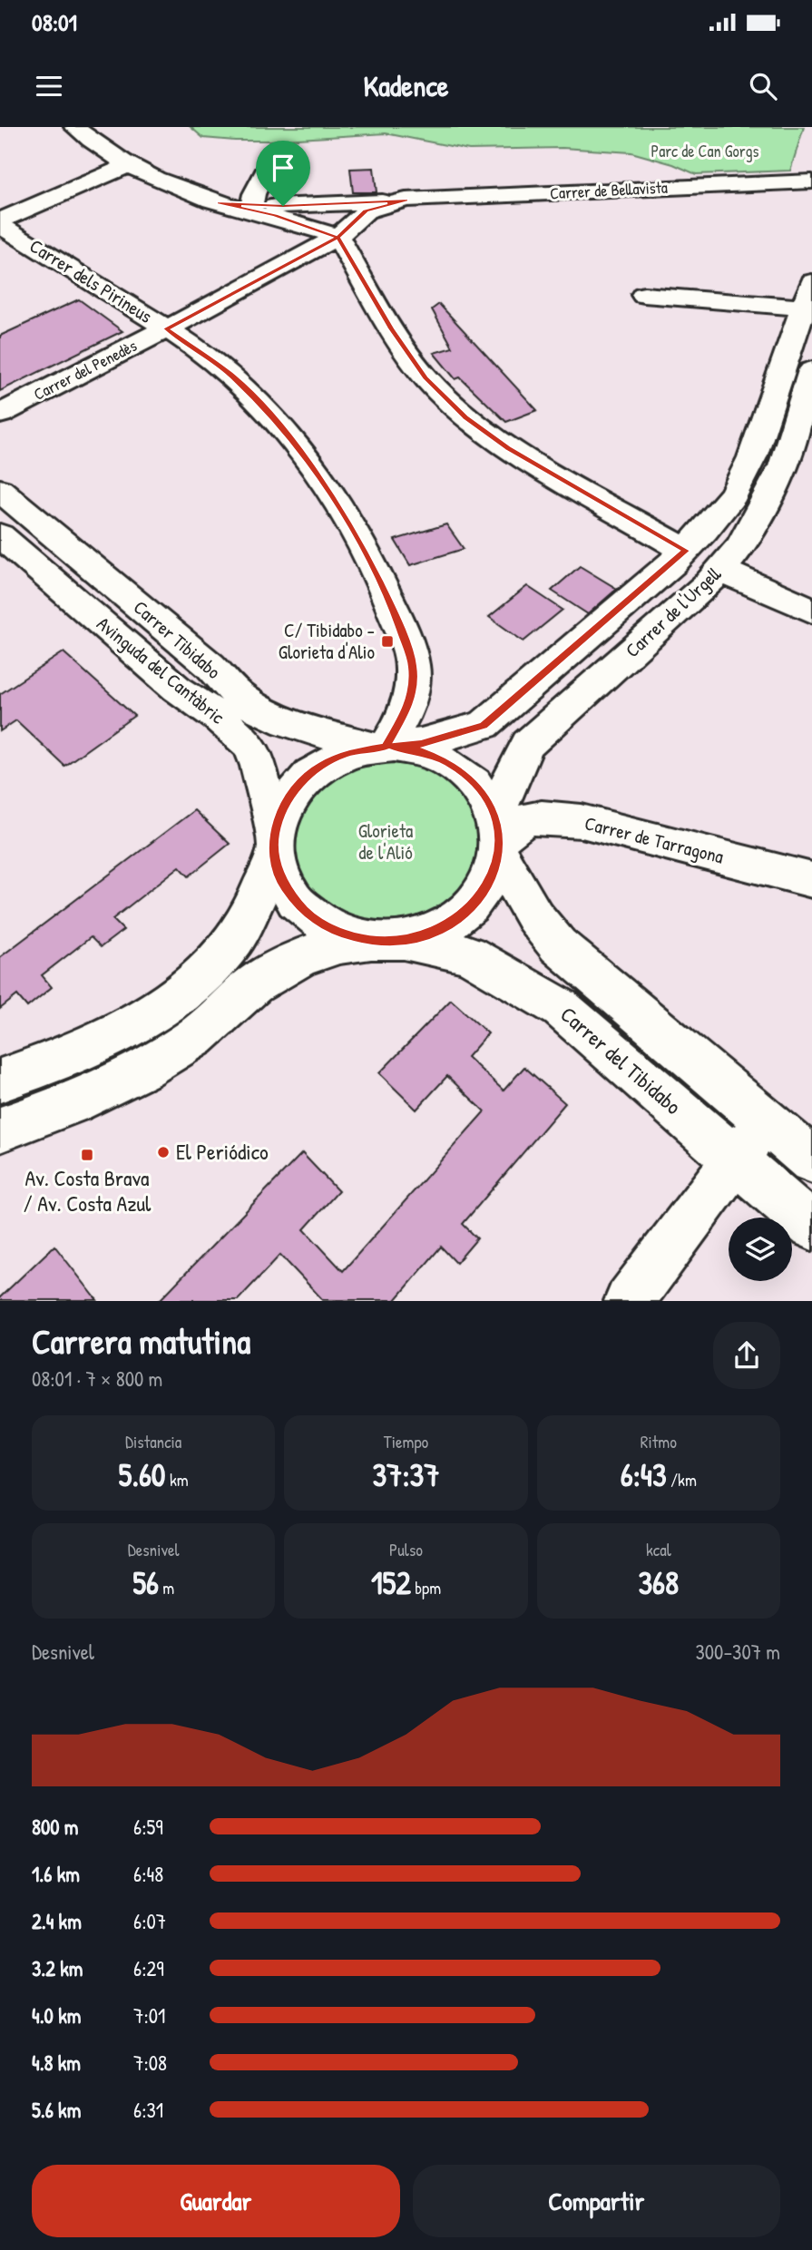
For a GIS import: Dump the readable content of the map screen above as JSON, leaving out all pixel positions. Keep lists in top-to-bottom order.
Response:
{
  "streets": {
    "street": [
      "Carrer de Bellavista",
      "Carrer dels Pirineus",
      "Carrer del Penedès",
      "Carrer de l'Urgell",
      "Carrer Tibidabo",
      "Avinguda del Cantàbric",
      "Carrer de Tarragona",
      "Carrer del Tibidabo"
    ]
  },
  "crossings": [
    ["Carrer de Bellavista", "Carrer del Penedès"],
    ["Carrer dels Pirineus", "Carrer del Penedès"],
    ["Carrer dels Pirineus", "Carrer de l'Urgell"],
    ["Carrer dels Pirineus", "Carrer Tibidabo"],
    ["Carrer dels Pirineus", "Avinguda del Cantàbric"],
    ["Carrer dels Pirineus", "Carrer de Tarragona"],
    ["Carrer dels Pirineus", "Carrer del Tibidabo"],
    ["Carrer de l'Urgell", "Carrer Tibidabo"],
    ["Carrer de l'Urgell", "Avinguda del Cantàbric"],
    ["Carrer de l'Urgell", "Carrer de Tarragona"],
    ["Carrer de l'Urgell", "Carrer del Tibidabo"],
    ["Carrer Tibidabo", "Avinguda del Cantàbric"],
    ["Carrer Tibidabo", "Carrer de Tarragona"],
    ["Carrer Tibidabo", "Carrer del Tibidabo"],
    ["Avinguda del Cantàbric", "Carrer de Tarragona"],
    ["Avinguda del Cantàbric", "Carrer del Tibidabo"],
    ["Carrer de Tarragona", "Carrer del Tibidabo"]
  ],
  "parks": ["Parc de Can Gorgs", "Glorieta de l'Alió"],
  "places": {
    "transit": ["C/ Tibidabo - Glorieta d'Alio", "Av. Costa Brava / Av. Costa Azul"],
    "other": ["El Periódico"]
  },
  "page": {
    "status": "08:01",
    "header": "Kadence",
    "heading": ["Carrera matutina", "08:01 · 7 × 800 m"],
    "stats": [
      ["Distancia", "5.60 km"],
      ["Tiempo", "37:37"],
      ["Ritmo", "6:43 /km"],
      ["Desnivel", "56 m"],
      ["Pulso", "152 bpm"],
      ["kcal", "368"]
    ],
    "chart": ["Desnivel", "300–307 m"],
    "list": [
      {
        "name": "800 m",
        "note": "6:59"
      },
      {
        "name": "1.6 km",
        "note": "6:48"
      },
      {
        "name": "2.4 km",
        "note": "6:07"
      },
      {
        "name": "3.2 km",
        "note": "6:29"
      },
      {
        "name": "4.0 km",
        "note": "7:01"
      },
      {
        "name": "4.8 km",
        "note": "7:08"
      },
      {
        "name": "5.6 km",
        "note": "6:31"
      }
    ],
    "buttons": ["Guardar", "Compartir"]
  }
}
